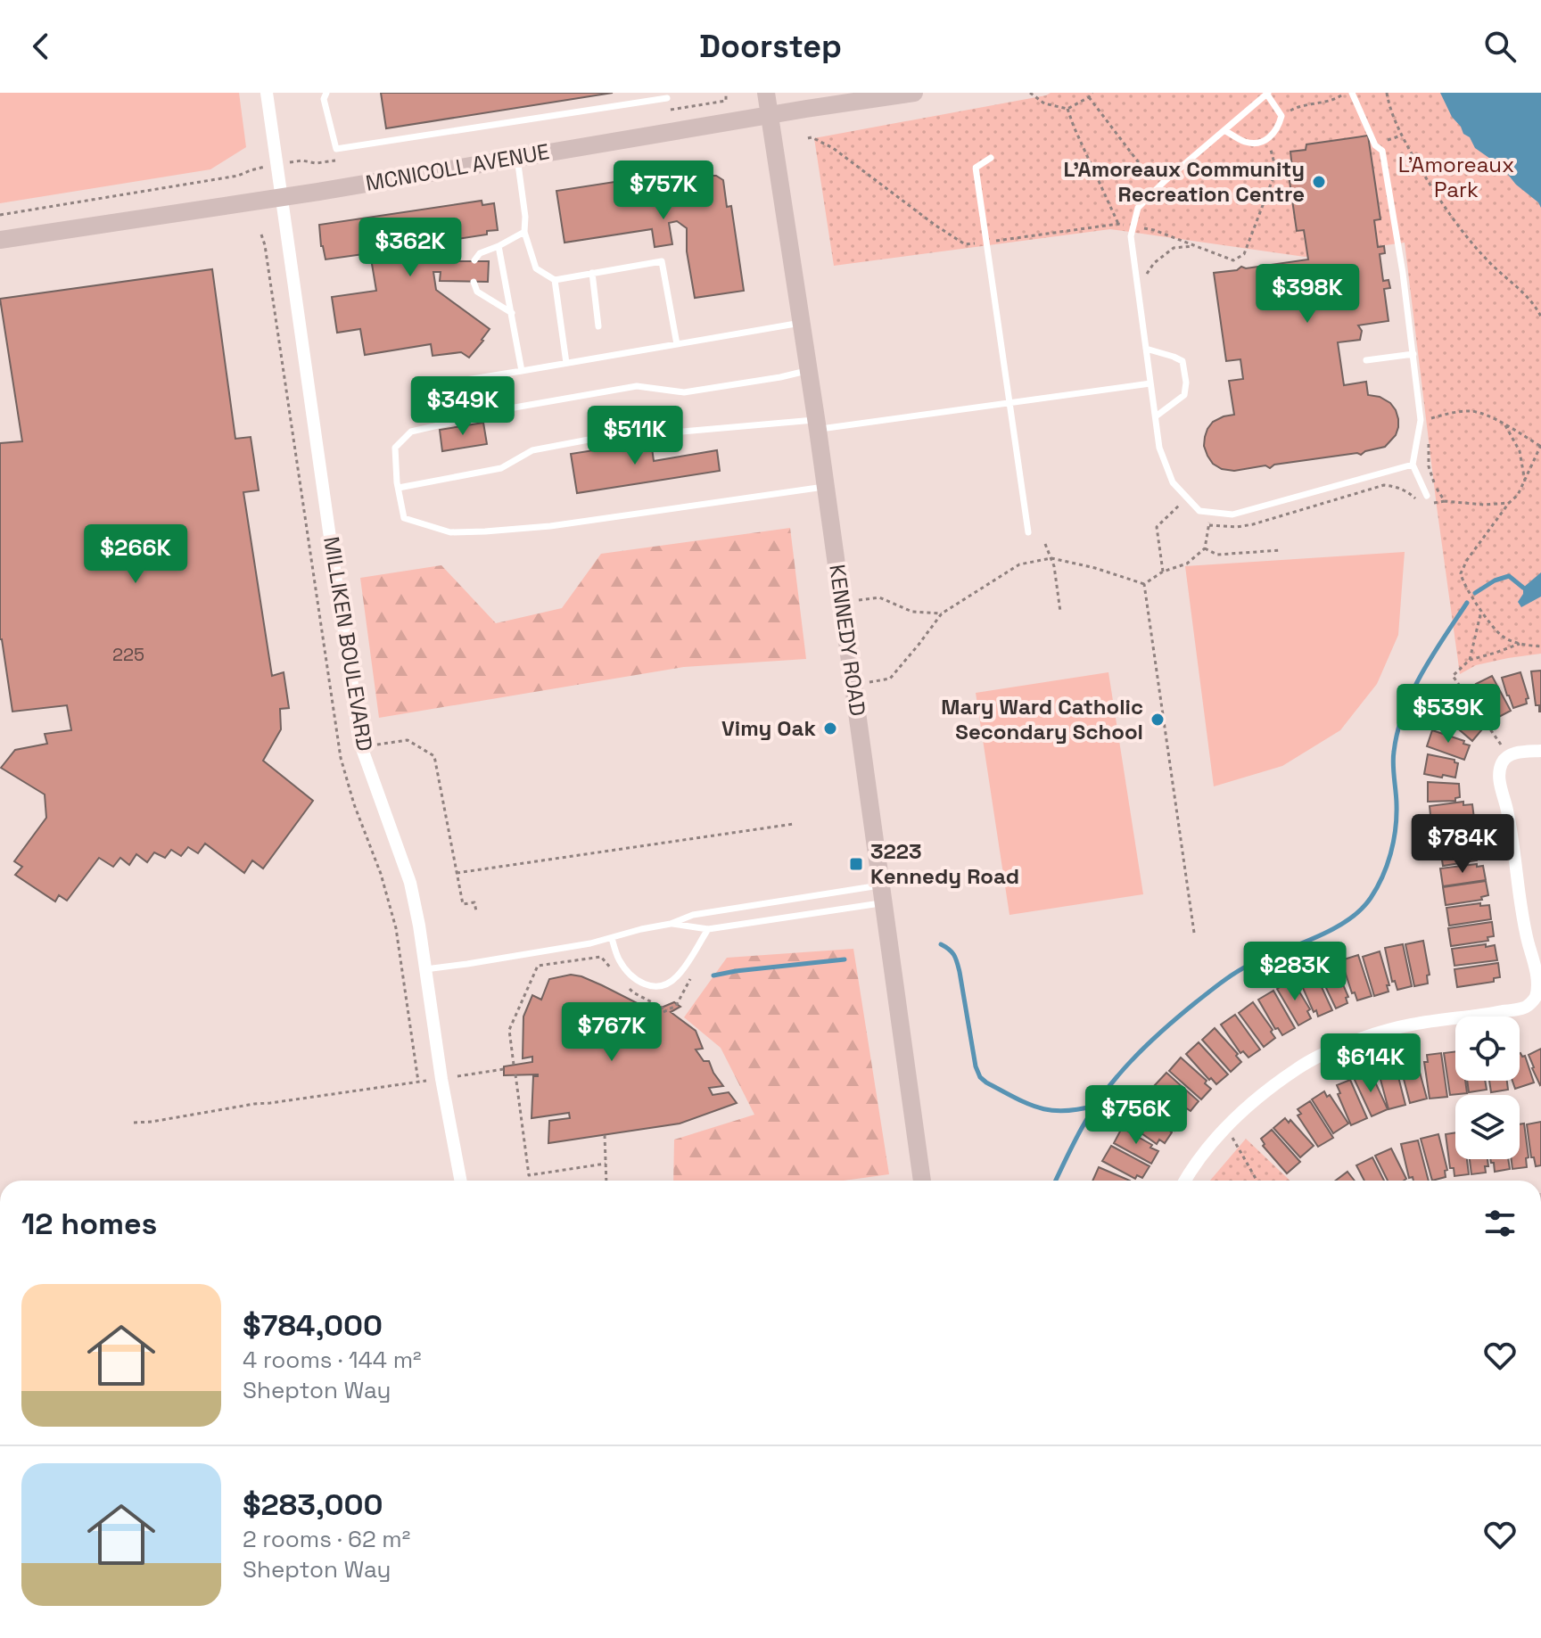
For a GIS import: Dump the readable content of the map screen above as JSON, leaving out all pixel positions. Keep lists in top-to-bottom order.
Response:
{
  "streets": {
    "main road": ["MCNICOLL AVENUE", "KENNEDY ROAD"],
    "street": ["MILLIKEN BOULEVARD"]
  },
  "crossings": [
    ["MCNICOLL AVENUE", "KENNEDY ROAD"],
    ["MCNICOLL AVENUE", "MILLIKEN BOULEVARD"]
  ],
  "parks": ["L'Amoreaux Park"],
  "places": {
    "other": ["L’Amoreaux Community Recreation Centre", "Mary Ward Catholic Secondary School", "Vimy Oak"],
    "transit": ["3223 Kennedy Road"]
  },
  "house_numbers": ["225"],
  "page": {
    "header": "Doorstep",
    "price": [
      "$757K",
      "$362K",
      "$398K",
      "$349K",
      "$511K",
      "$266K",
      "$539K",
      "$784K",
      "$283K",
      "$767K",
      "$614K",
      "$756K"
    ],
    "heading": "12 homes",
    "list": [
      {
        "name": "$784,000",
        "note": "4 rooms · 144 m² · Shepton Way"
      },
      {
        "name": "$283,000",
        "note": "2 rooms · 62 m² · Shepton Way"
      }
    ]
  }
}
